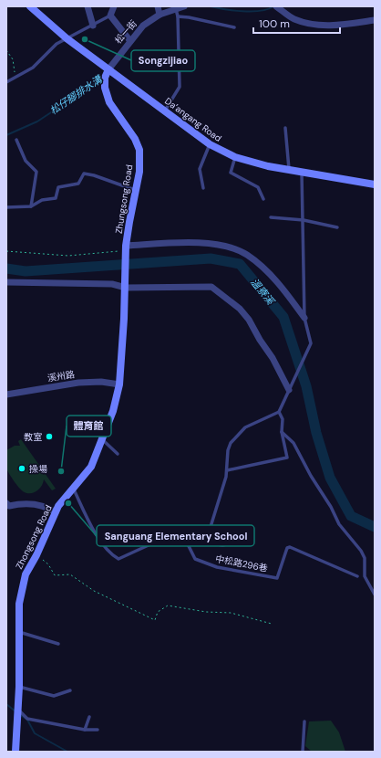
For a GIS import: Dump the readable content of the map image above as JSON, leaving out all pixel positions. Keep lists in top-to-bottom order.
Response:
{
  "streets": {
    "street": [
      "松一街",
      "Da’angang Road",
      "Zhungsong Road",
      "溪州路",
      "Zhongsong Road"
    ],
    "lane": ["中松路296巷"]
  },
  "crossings": [
    ["松一街", "Da’angang Road"],
    ["松一街", "Zhungsong Road"],
    ["Da’angang Road", "Zhungsong Road"],
    ["Zhungsong Road", "Zhongsong Road"],
    ["溪州路", "Zhongsong Road"],
    ["Zhongsong Road", "中松路296巷"]
  ],
  "water": ["松仔腳排水溝", "溫寮溪"],
  "places": [
    "Songzijiao",
    "教室",
    "操場",
    "體育館",
    "Sanguang Elementary School"
  ],
  "scale_bar": "100 m"
}
